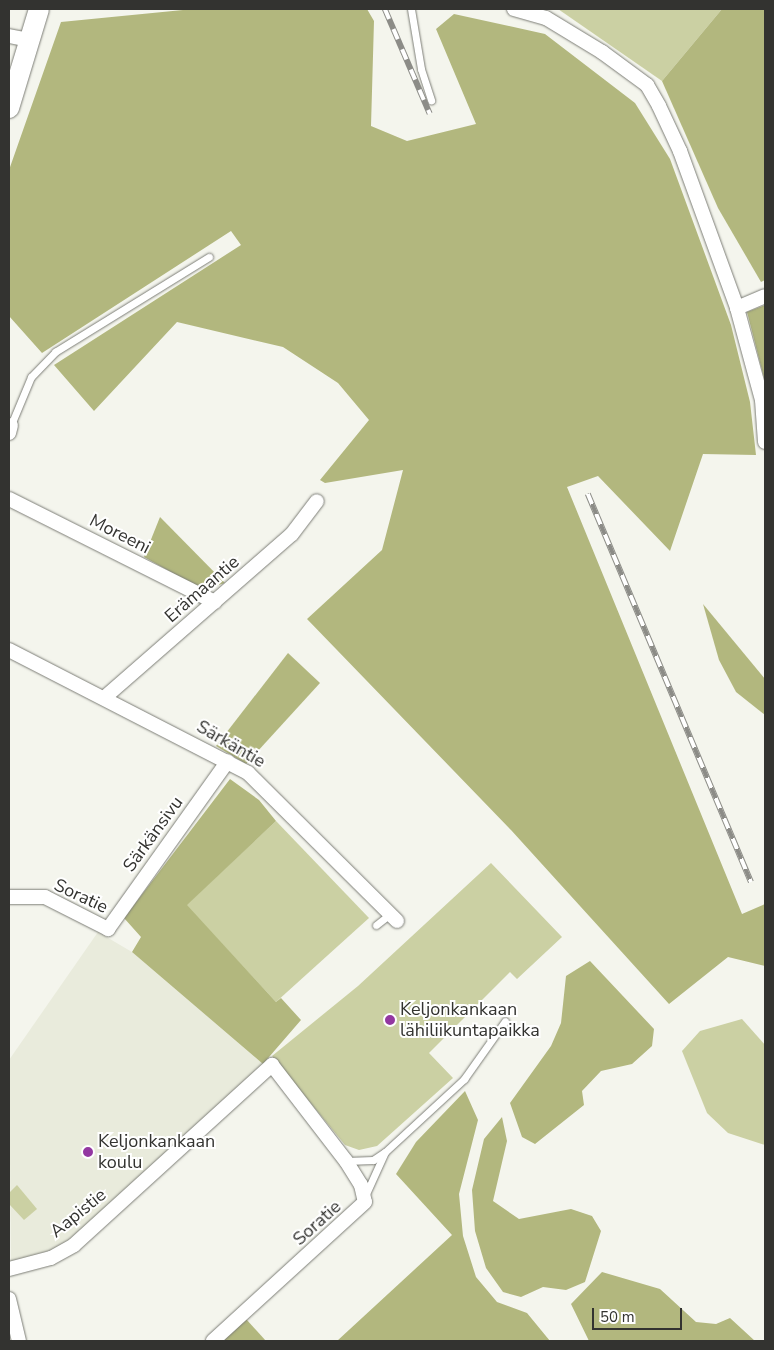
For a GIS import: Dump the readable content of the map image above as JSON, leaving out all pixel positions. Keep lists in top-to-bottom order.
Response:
{
  "streets": {
    "street": [
      "Moreeni",
      "Erämaantie",
      "Särkäntie",
      "Särkänsivu",
      "Soratie",
      "Aapistie"
    ]
  },
  "crossings": [
    ["Moreeni", "Erämaantie"],
    ["Erämaantie", "Särkäntie"],
    ["Särkäntie", "Särkänsivu"],
    ["Särkänsivu", "Soratie"],
    ["Soratie", "Aapistie"]
  ],
  "places": ["Keljonkankaan lähiliikuntapaikka", "Keljonkankaan koulu"],
  "scale_bar": "50 m"
}
